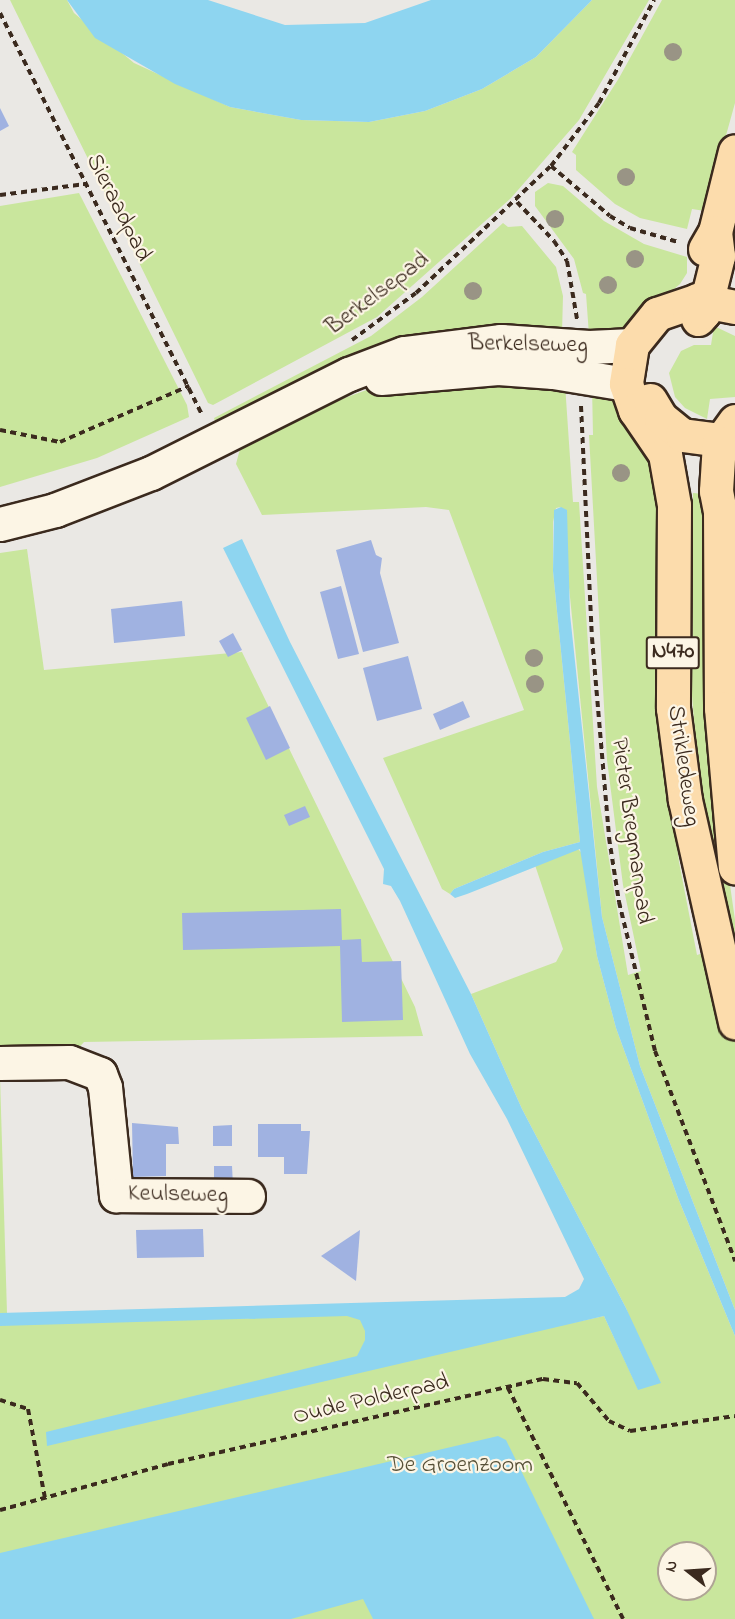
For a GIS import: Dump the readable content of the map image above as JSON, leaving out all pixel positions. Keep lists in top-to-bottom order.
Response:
{
  "streets": {
    "main road": ["N470", "Strikledeweg"],
    "street": ["Berkelseweg", "Keulseweg"],
    "path": [
      "Sieraadpad",
      "Berkelsepad",
      "Pieter Bregmanpad",
      "Oude Polderpad"
    ]
  },
  "crossings": [
    ["N470", "Strikledeweg"]
  ],
  "parks": ["De Groenzoom"],
  "north": "left"
}
